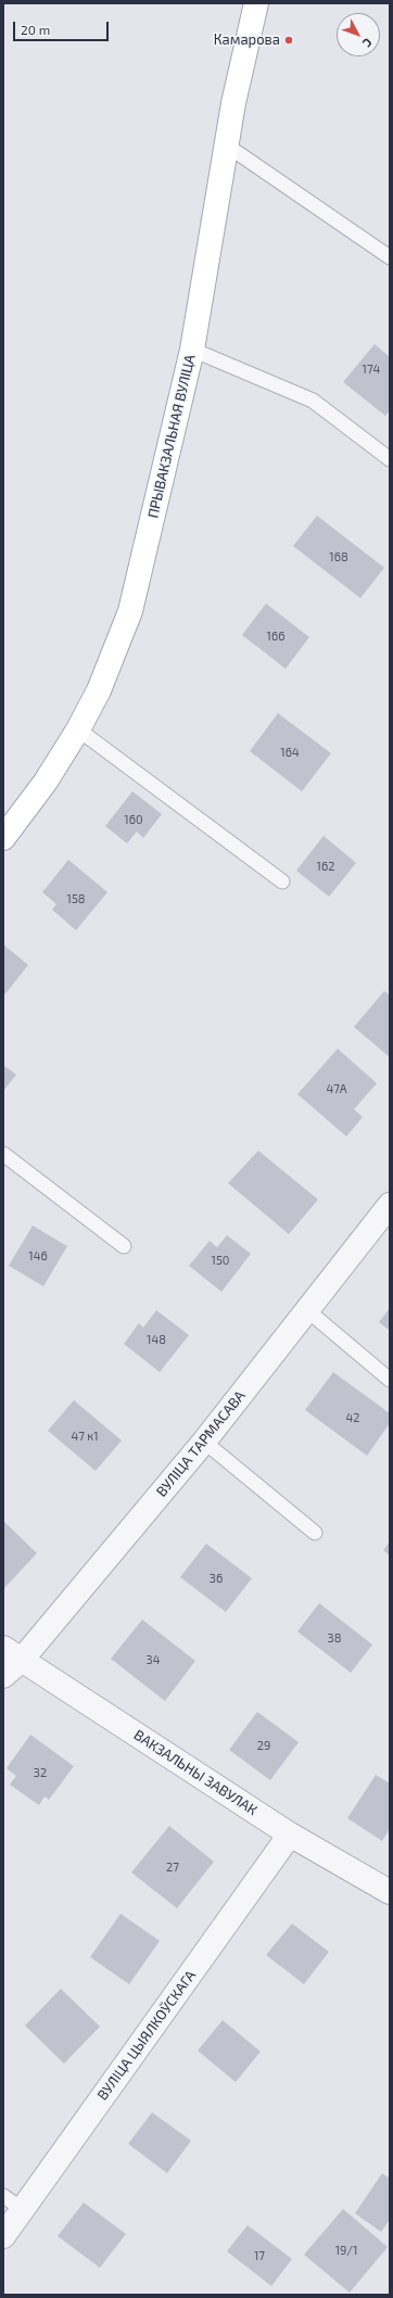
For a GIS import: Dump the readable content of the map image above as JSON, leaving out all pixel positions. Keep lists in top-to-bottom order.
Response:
{
  "streets": {
    "main road": ["ПРЫВАКЗАЛЬНАЯ ВУЛІЦА"],
    "street": ["ВУЛІЦА ТАРМАСАВА", "ВАКЗАЛЬНЫ ЗАВУЛАК", "ВУЛІЦА ЦЫЯЛКОЎСКАГА"]
  },
  "crossings": [
    ["ВУЛІЦА ТАРМАСАВА", "ВАКЗАЛЬНЫ ЗАВУЛАК"],
    ["ВАКЗАЛЬНЫ ЗАВУЛАК", "ВУЛІЦА ЦЫЯЛКОЎСКАГА"]
  ],
  "places": ["Камарова"],
  "house_numbers": [
    "174",
    "168",
    "166",
    "164",
    "160",
    "162",
    "158",
    "47А",
    "146",
    "150",
    "148",
    "42",
    "47 к1",
    "36",
    "38",
    "34",
    "29",
    "32",
    "27",
    "19/1",
    "17"
  ],
  "scale_bar": "20 m",
  "north": "bottom right"
}
